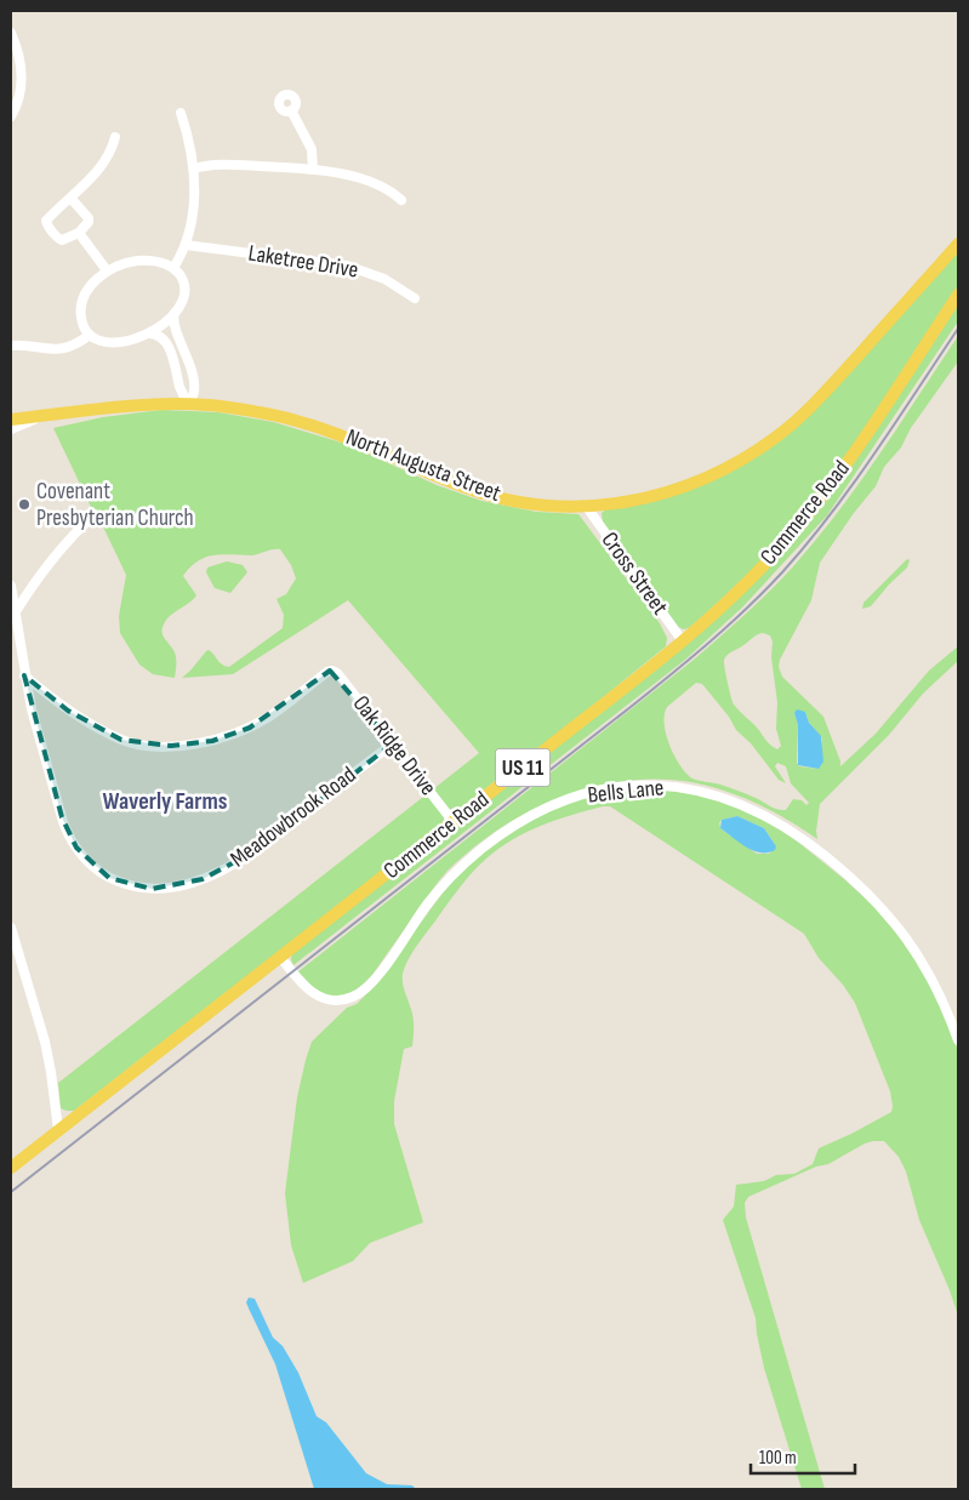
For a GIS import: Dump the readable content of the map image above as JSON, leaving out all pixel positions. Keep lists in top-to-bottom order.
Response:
{
  "streets": {
    "main road": ["North Augusta Street", "Commerce Road", "US 11"],
    "street": [
      "Laketree Drive",
      "Cross Street",
      "Oak Ridge Drive",
      "Bells Lane",
      "Meadowbrook Road"
    ]
  },
  "crossings": [
    ["North Augusta Street", "Cross Street"],
    ["Commerce Road", "Cross Street"],
    ["Commerce Road", "Oak Ridge Drive"],
    ["Commerce Road", "Bells Lane"],
    ["Oak Ridge Drive", "Meadowbrook Road"]
  ],
  "districts": ["Waverly Farms"],
  "places": ["Covenant Presbyterian Church"],
  "scale_bar": "100 m"
}
